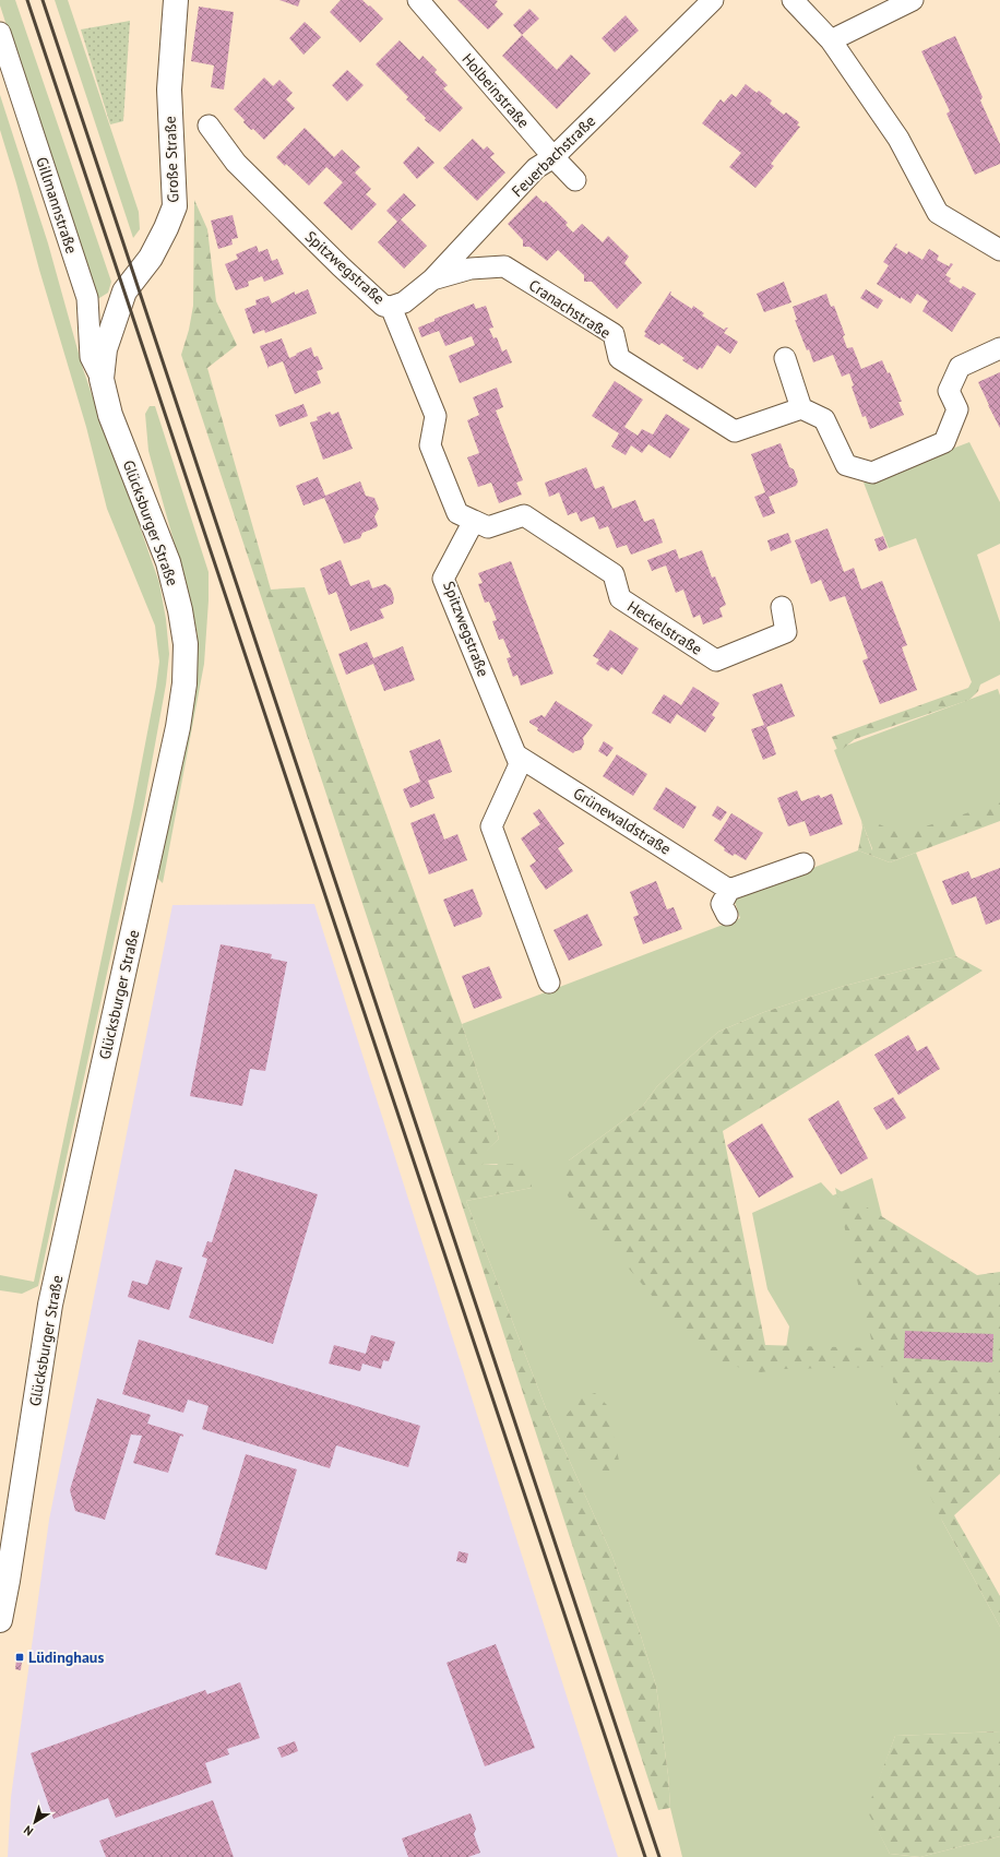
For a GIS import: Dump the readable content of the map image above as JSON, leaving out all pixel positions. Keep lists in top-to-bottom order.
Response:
{
  "streets": {
    "main road": ["Große Straße", "Glücksburger Straße"],
    "street": [
      "Holbeinstraße",
      "Feuerbachstraße",
      "Gillmannstraße",
      "Spitzwegstraße",
      "Cranachstraße",
      "Heckelstraße",
      "Grünewaldstraße"
    ]
  },
  "crossings": [
    ["Holbeinstraße", "Feuerbachstraße"],
    ["Feuerbachstraße", "Spitzwegstraße"],
    ["Feuerbachstraße", "Cranachstraße"],
    ["Große Straße", "Gillmannstraße"],
    ["Große Straße", "Glücksburger Straße"],
    ["Gillmannstraße", "Glücksburger Straße"],
    ["Spitzwegstraße", "Heckelstraße"],
    ["Spitzwegstraße", "Grünewaldstraße"]
  ],
  "places": {
    "transit": ["Lüdinghaus"]
  },
  "north": "bottom left"
}
